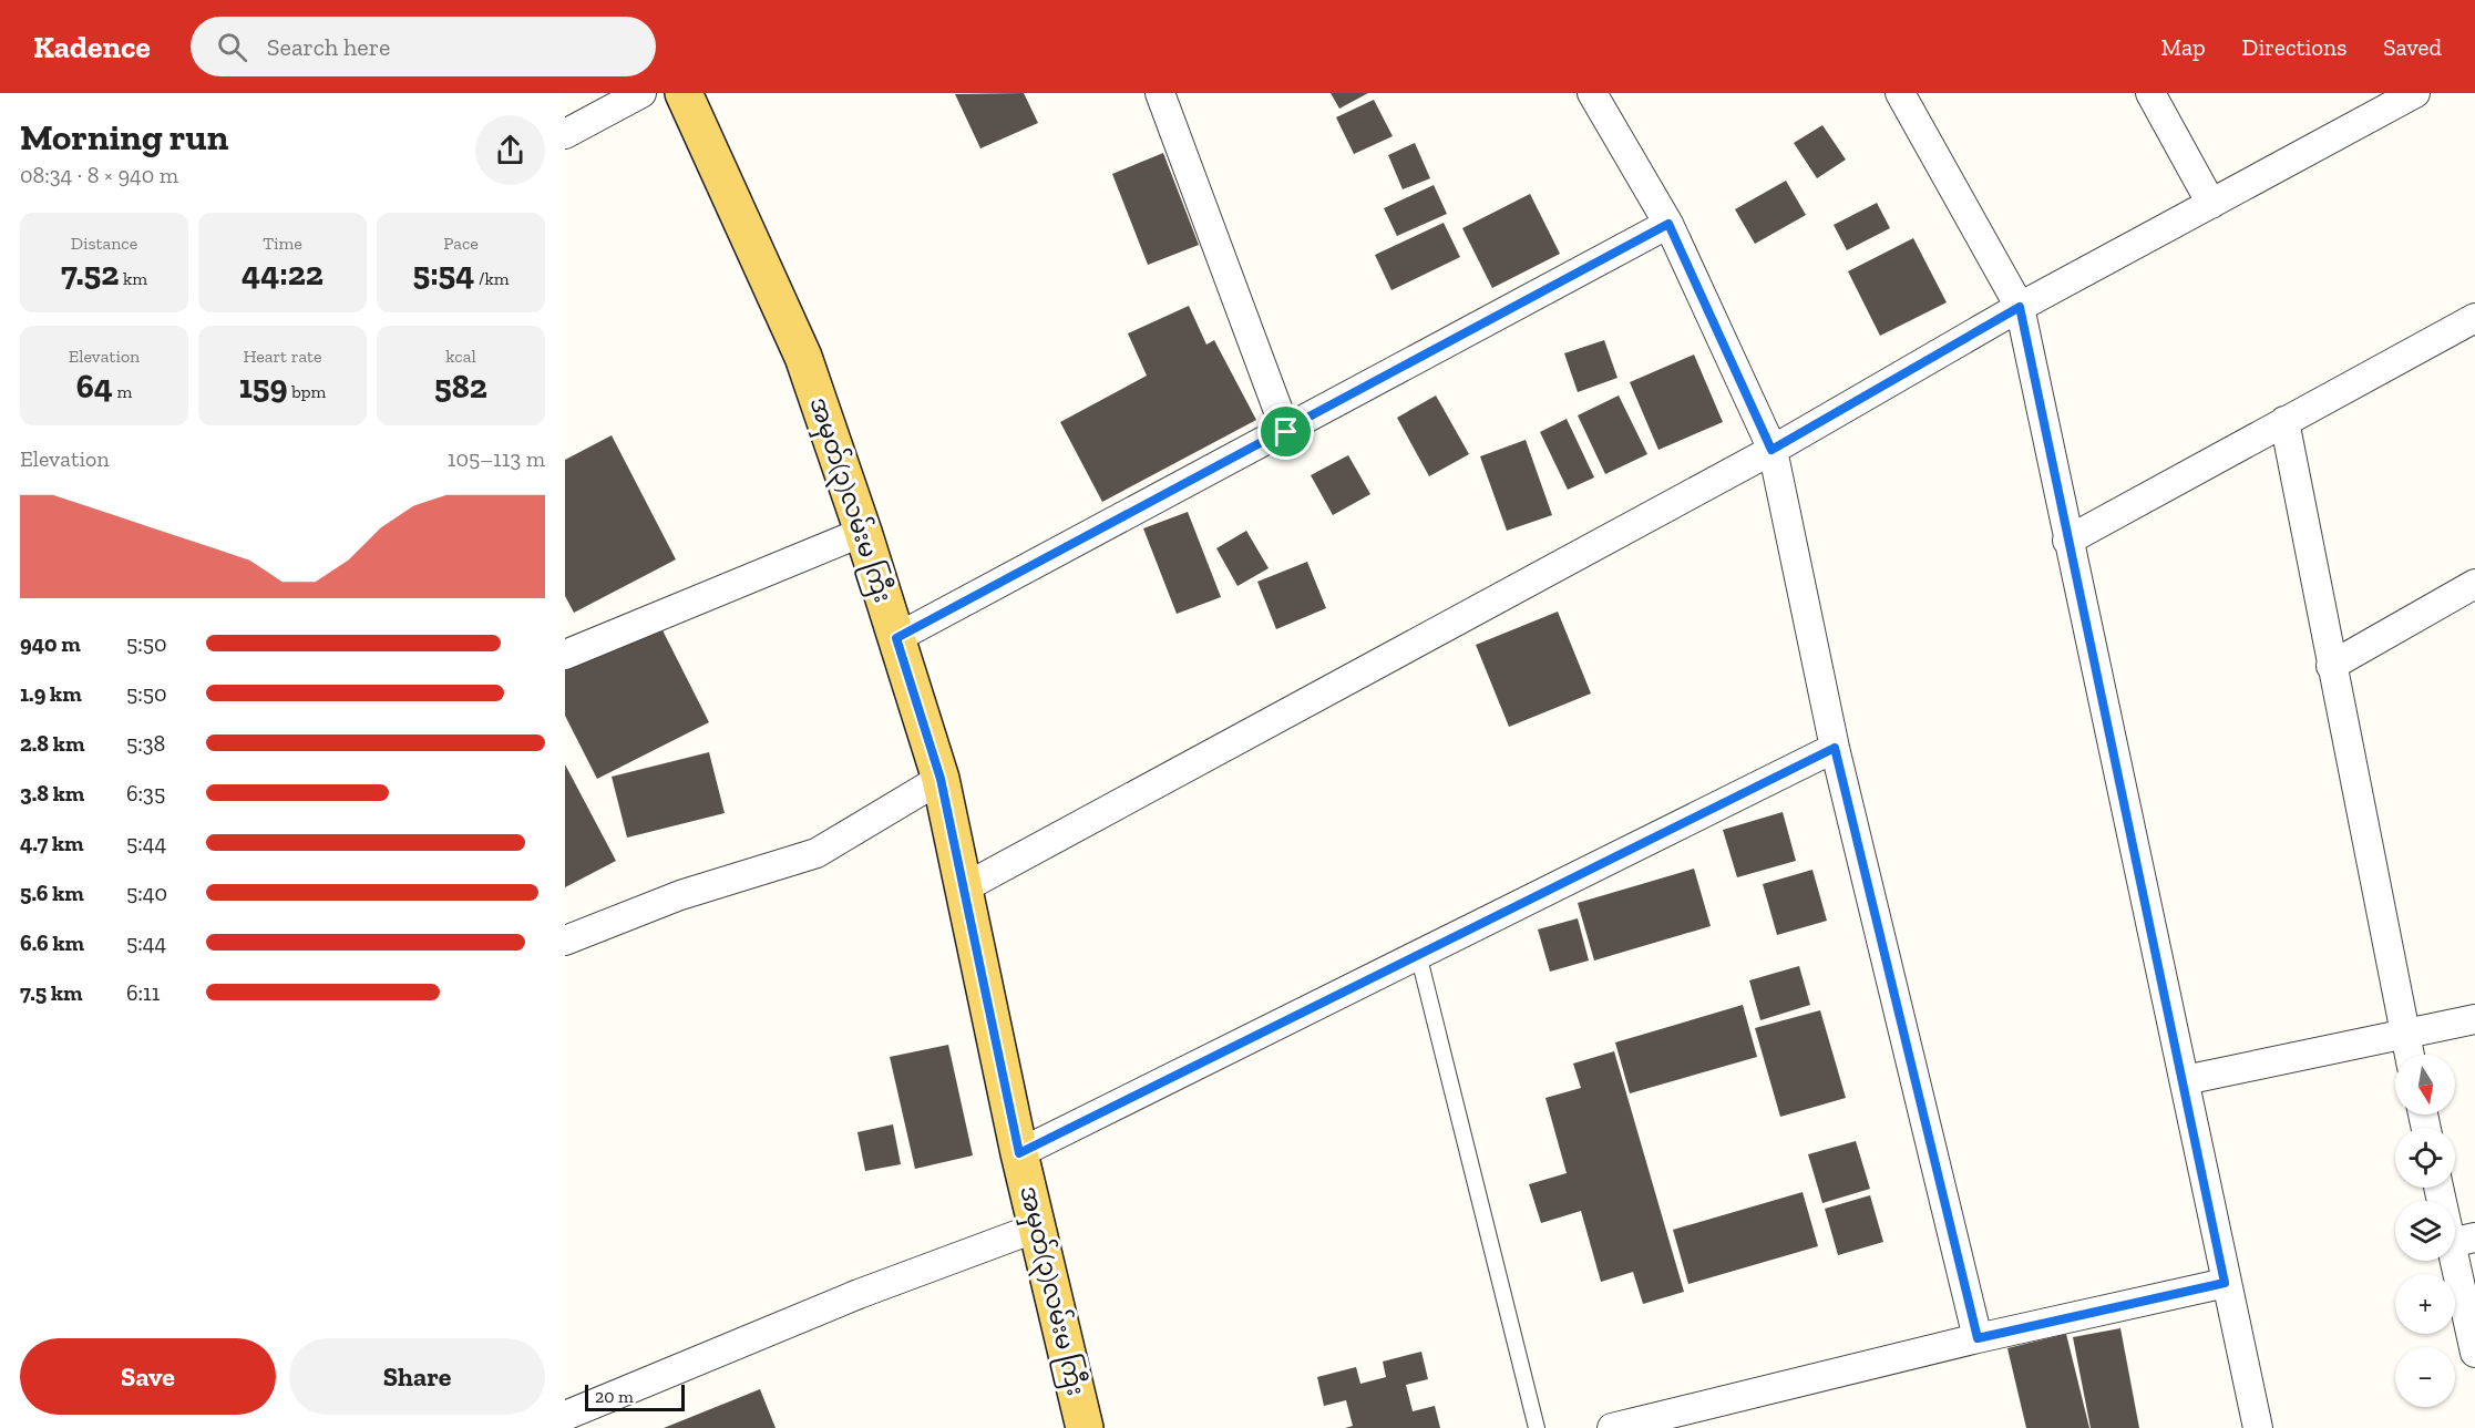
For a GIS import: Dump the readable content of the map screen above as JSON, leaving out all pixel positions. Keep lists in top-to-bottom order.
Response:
{
  "streets": {
    "main road": ["အမှတ်(၃)လမ်းမ ကြီး"]
  },
  "scale_bar": "20 m",
  "north": "bottom",
  "page": {
    "header": "Kadence",
    "search": "Search here",
    "nav": ["Map", "Directions", "Saved"],
    "heading": ["Morning run", "08:34 · 8 × 940 m"],
    "stats": [
      ["Distance", "7.52 km"],
      ["Time", "44:22"],
      ["Pace", "5:54 /km"],
      ["Elevation", "64 m"],
      ["Heart rate", "159 bpm"],
      ["kcal", "582"]
    ],
    "chart": ["Elevation", "105–113 m"],
    "list": [
      {
        "name": "940 m",
        "note": "5:50"
      },
      {
        "name": "1.9 km",
        "note": "5:50"
      },
      {
        "name": "2.8 km",
        "note": "5:38"
      },
      {
        "name": "3.8 km",
        "note": "6:35"
      },
      {
        "name": "4.7 km",
        "note": "5:44"
      },
      {
        "name": "5.6 km",
        "note": "5:40"
      },
      {
        "name": "6.6 km",
        "note": "5:44"
      },
      {
        "name": "7.5 km",
        "note": "6:11"
      }
    ],
    "map_buttons": ["+", "−"],
    "buttons": ["Save", "Share"],
    "scale": "20 m"
  }
}
